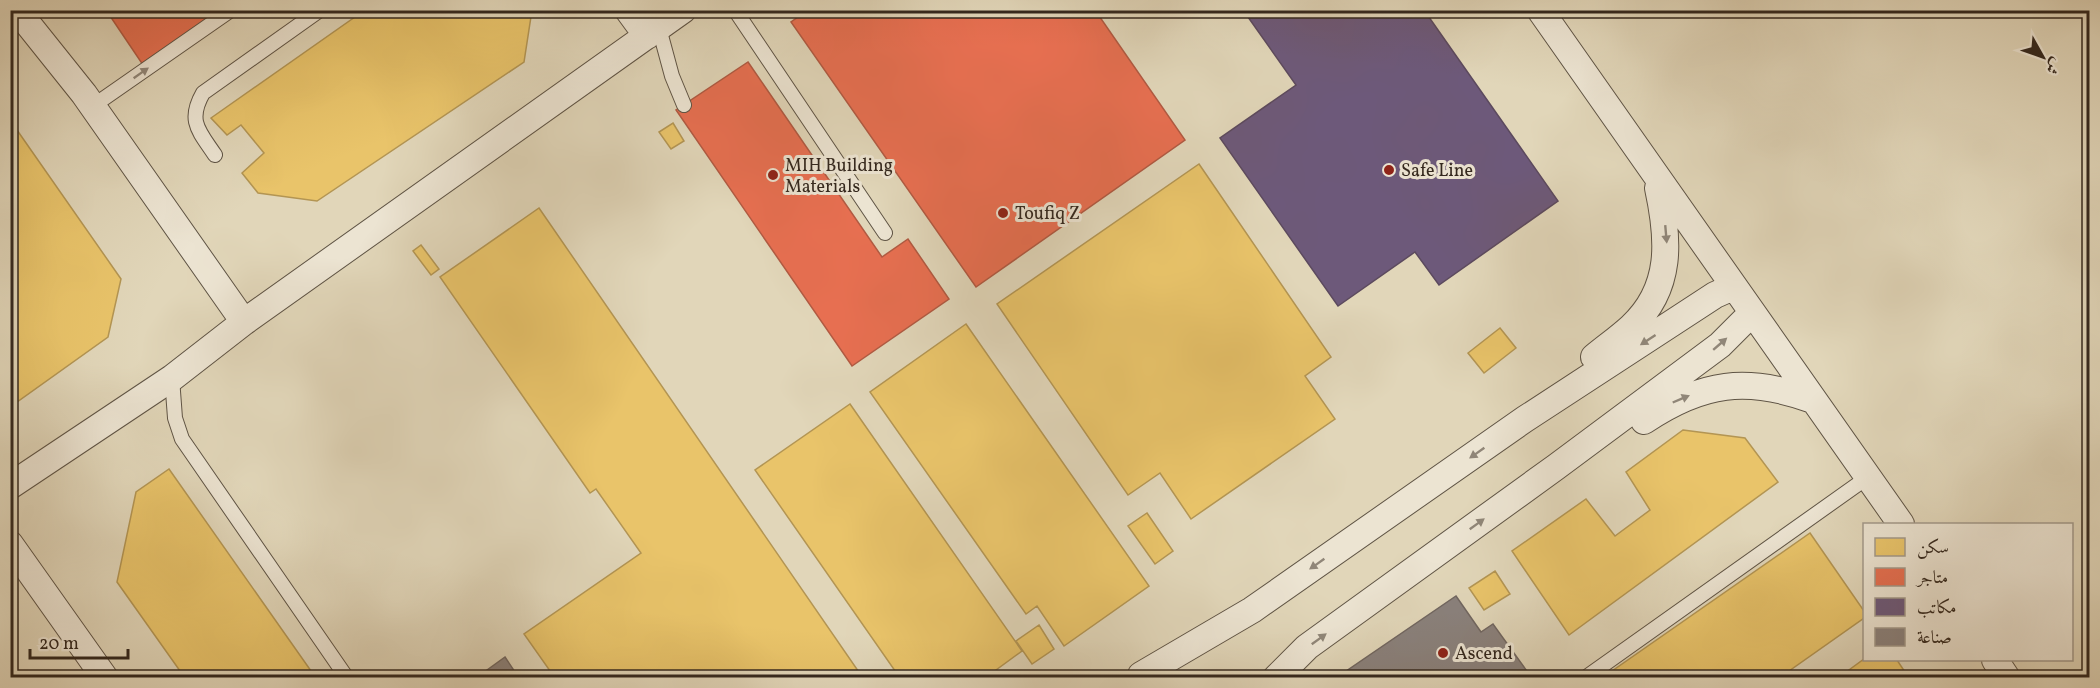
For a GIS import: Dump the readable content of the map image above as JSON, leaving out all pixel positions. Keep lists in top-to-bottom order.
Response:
{
  "places": [
    "Safe Line",
    "MIH Building Materials",
    "Toufiq Z",
    "Ascend"
  ],
  "legend": [
    "سكن",
    "متاجر",
    "مكاتب",
    "صناعة"
  ],
  "scale_bar": "20 m",
  "north": "bottom right"
}
